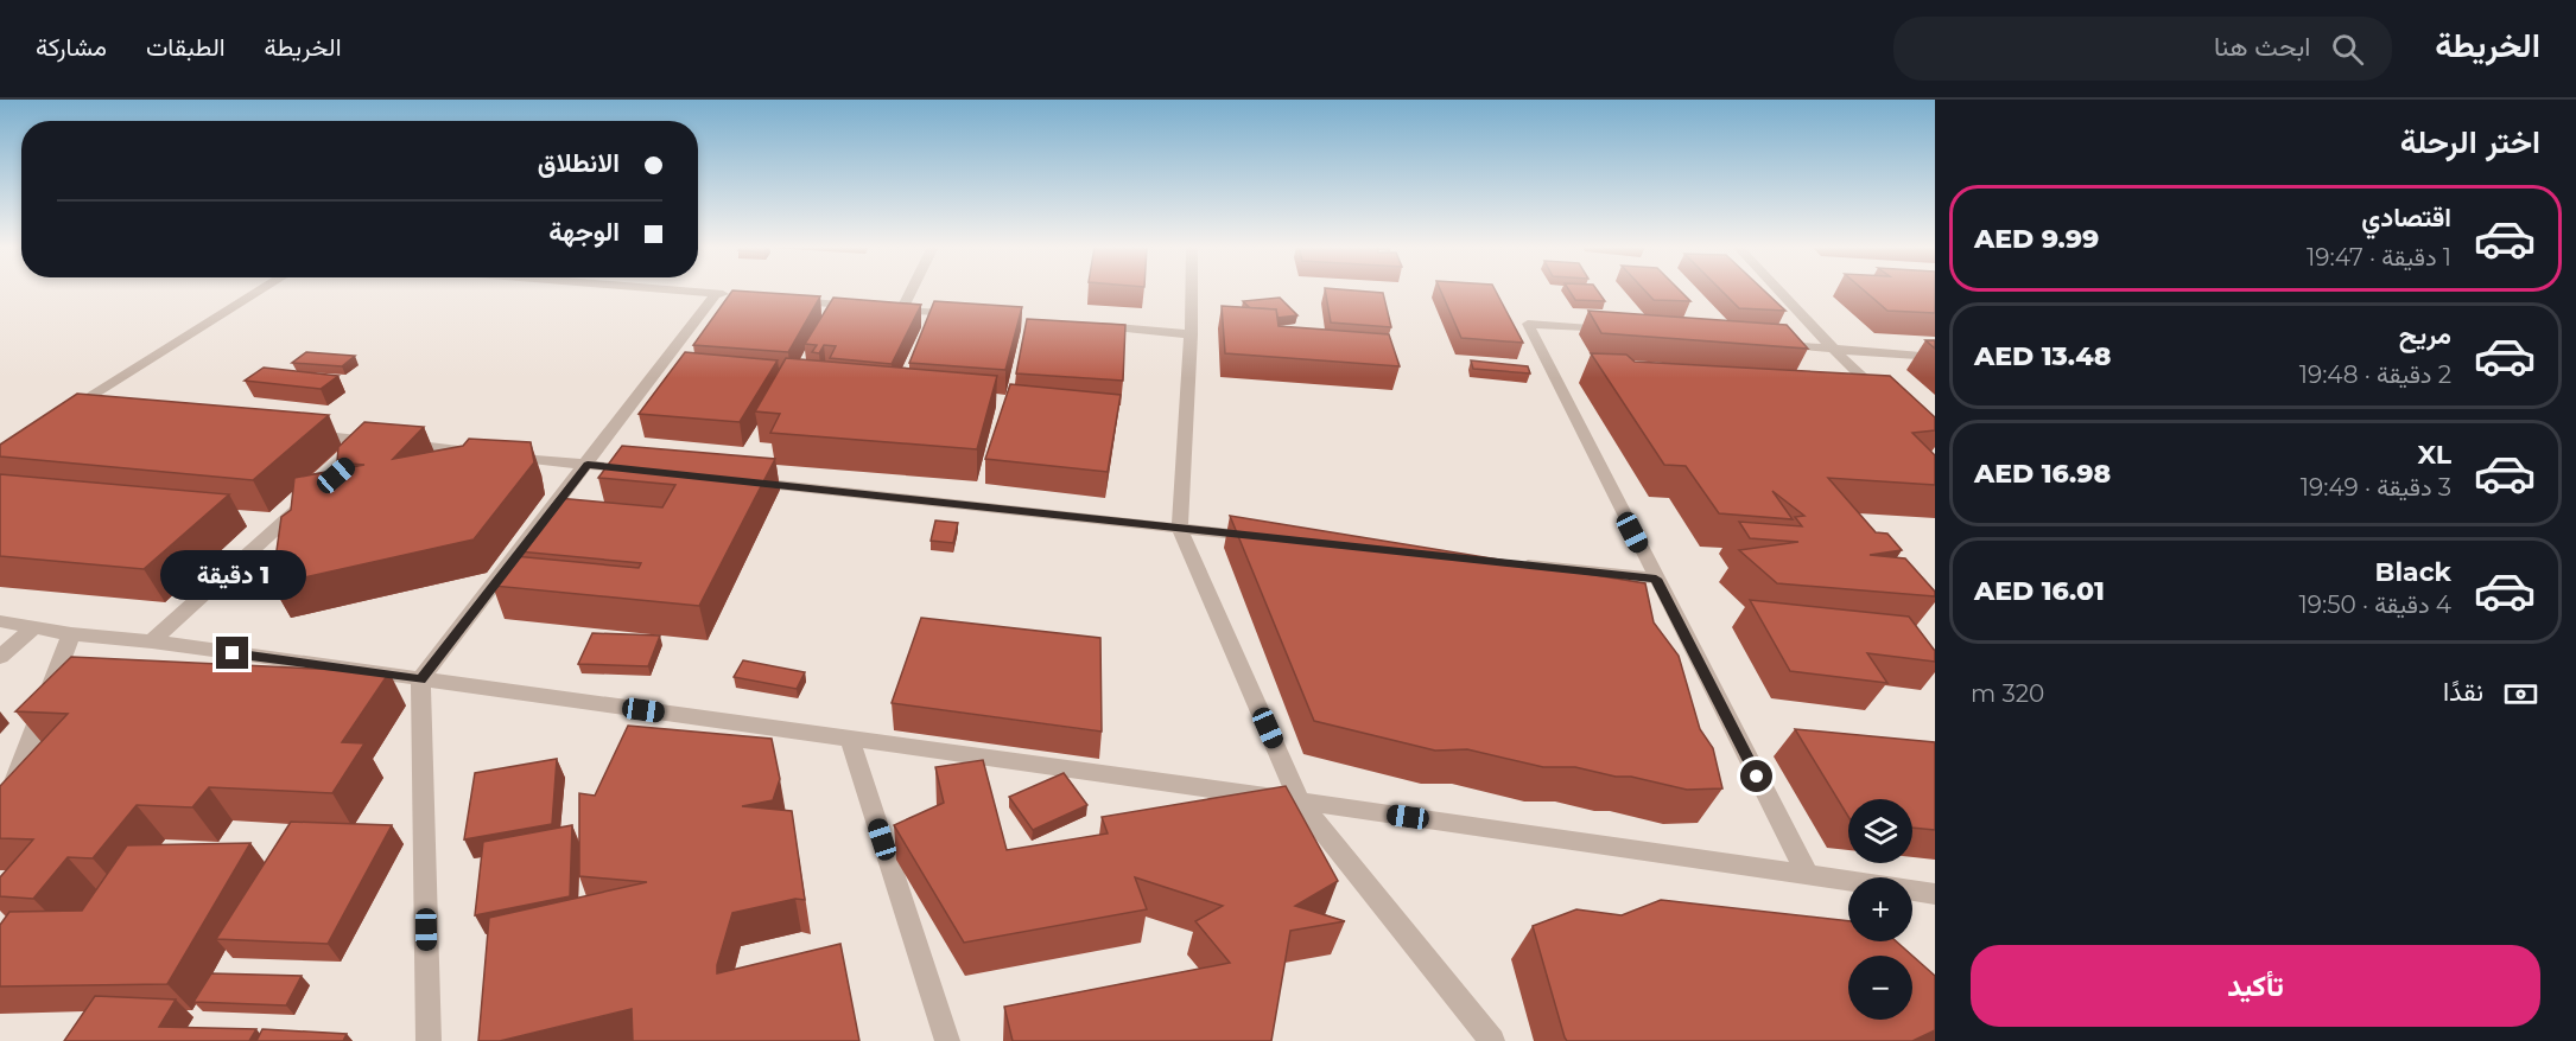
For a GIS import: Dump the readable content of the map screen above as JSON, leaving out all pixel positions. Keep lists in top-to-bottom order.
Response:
{
  "page": {
    "header": "الخريطة",
    "search": "ابحث هنا",
    "nav": ["الخريطة", "الطبقات", "مشاركة"],
    "heading": "اختر الرحلة",
    "banner": ["الانطلاق", "الوجهة"],
    "list": [
      {
        "name": "اقتصادي",
        "note": "1 دقيقة · 19:47",
        "value": "AED 9.99"
      },
      {
        "name": "مريح",
        "note": "2 دقيقة · 19:48",
        "value": "AED 13.48"
      },
      {
        "name": "XL",
        "note": "3 دقيقة · 19:49",
        "value": "AED 16.98"
      },
      {
        "name": "Black",
        "note": "4 دقيقة · 19:50",
        "value": "AED 16.01"
      }
    ],
    "bubble": "1 دقيقة",
    "pay": ["نقدًا", "320 m"],
    "map_buttons": ["+", "−"],
    "buttons": "تأكيد"
  }
}
